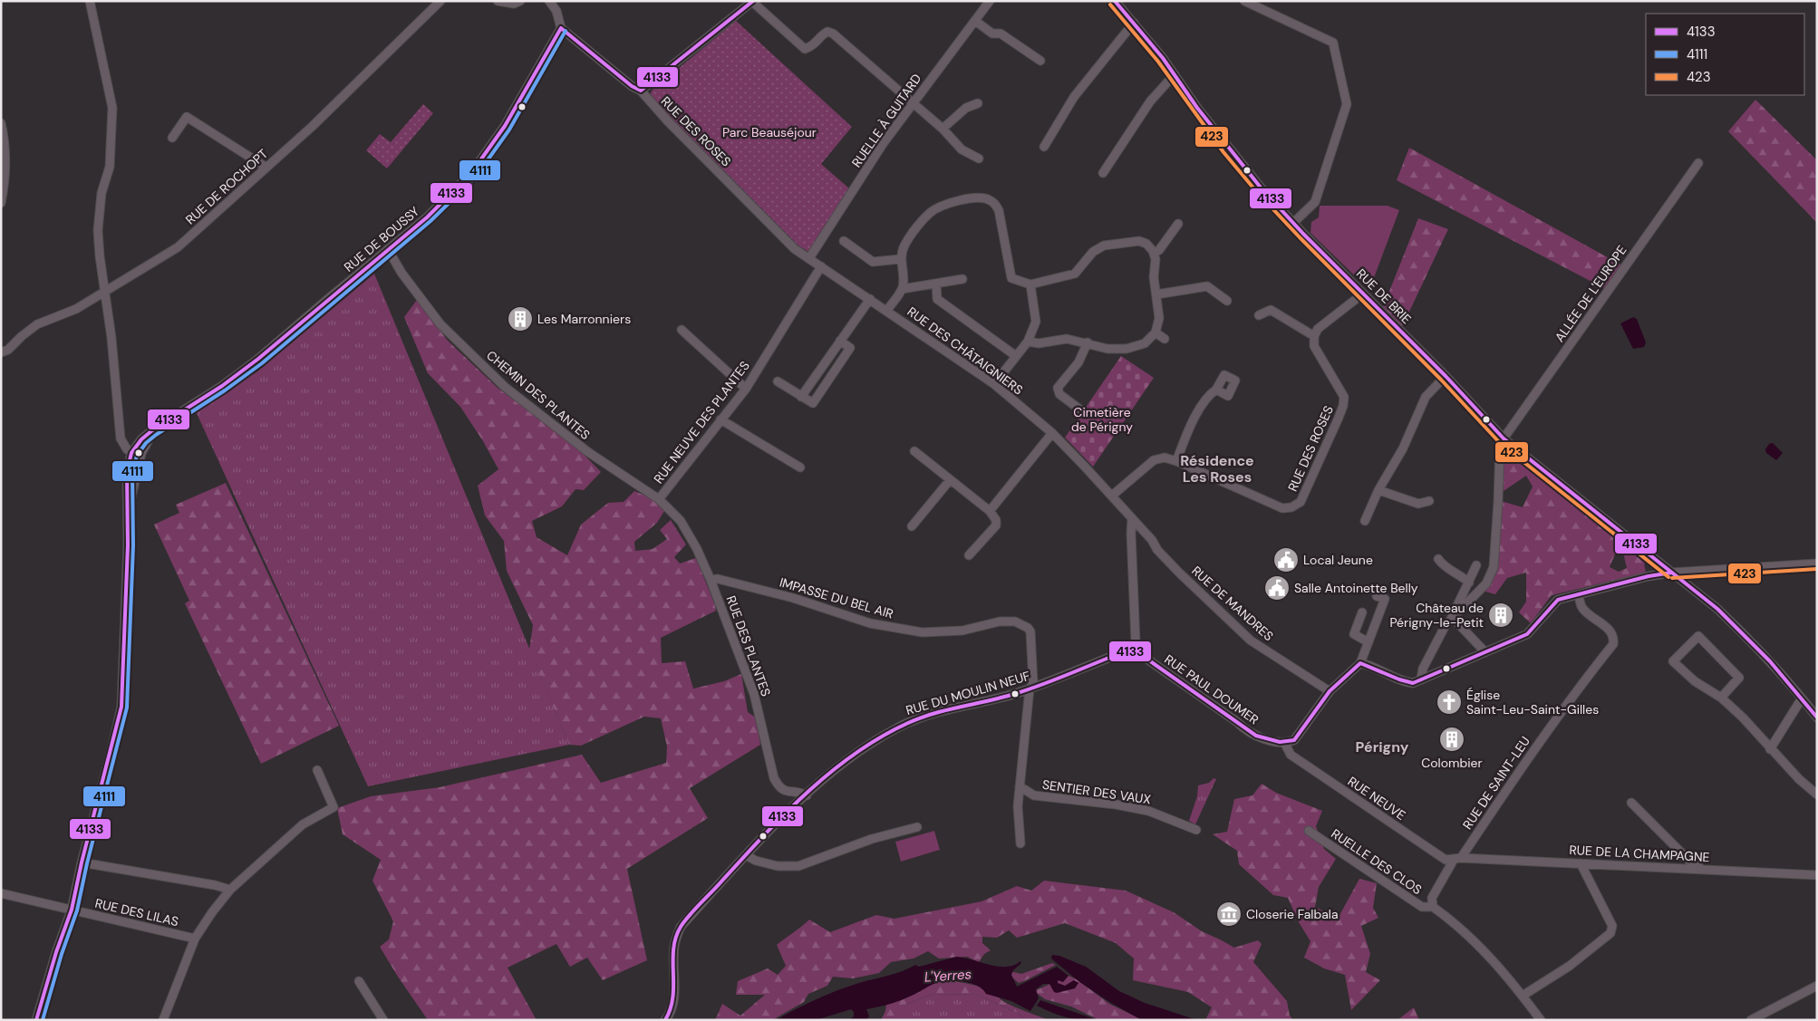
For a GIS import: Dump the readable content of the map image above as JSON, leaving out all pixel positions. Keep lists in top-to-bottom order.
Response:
{
  "streets": {
    "street": [
      "RUELLE À GUITARD",
      "RUE DES ROSES",
      "RUE DE ROCHOPT",
      "RUE DE BOUSSY",
      "ALLÉE DE L'EUROPE",
      "RUE DE BRIE",
      "RUE DES CHÂTAIGNIERS",
      "CHEMIN DES PLANTES",
      "RUE NEUVE DES PLANTES",
      "IMPASSE DU BEL AIR",
      "RUE DE MANDRES",
      "RUE DES PLANTES",
      "RUE PAUL DOUMER",
      "RUE DU MOULIN NEUF",
      "RUE DE SAINT-LEU",
      "SENTIER DES VAUX",
      "RUE NEUVE",
      "RUE DE LA CHAMPAGNE",
      "RUELLE DES CLOS",
      "RUE DES LILAS"
    ]
  },
  "crossings": [
    ["RUELLE À GUITARD", "RUE DES ROSES"],
    ["RUELLE À GUITARD", "RUE DES CHÂTAIGNIERS"],
    ["RUE DES ROSES", "RUE DE BOUSSY"],
    ["RUE DES ROSES", "RUE DES CHÂTAIGNIERS"],
    ["RUE DE BOUSSY", "CHEMIN DES PLANTES"],
    ["ALLÉE DE L'EUROPE", "RUE DE BRIE"],
    ["RUE DES CHÂTAIGNIERS", "RUE NEUVE DES PLANTES"],
    ["RUE DES CHÂTAIGNIERS", "RUE DE MANDRES"],
    ["CHEMIN DES PLANTES", "RUE NEUVE DES PLANTES"],
    ["CHEMIN DES PLANTES", "RUE DES PLANTES"],
    ["RUE NEUVE DES PLANTES", "RUE DES PLANTES"],
    ["IMPASSE DU BEL AIR", "RUE DES PLANTES"],
    ["IMPASSE DU BEL AIR", "RUE DU MOULIN NEUF"],
    ["RUE DES PLANTES", "RUE DU MOULIN NEUF"],
    ["RUE PAUL DOUMER", "RUE DU MOULIN NEUF"],
    ["RUE PAUL DOUMER", "RUE NEUVE"],
    ["RUE DE SAINT-LEU", "RUE NEUVE"],
    ["RUE DE SAINT-LEU", "RUE DE LA CHAMPAGNE"],
    ["RUE DE SAINT-LEU", "RUELLE DES CLOS"],
    ["RUE NEUVE", "RUE DE LA CHAMPAGNE"]
  ],
  "districts": ["Résidence Les Roses", "Périgny"],
  "water": ["L'Yerres"],
  "parks": ["Parc Beauséjour", "Cimetière de Périgny"],
  "places": {
    "building": ["Les Marronniers", "Château de Périgny-le-Petit", "Colombier"],
    "public building": ["Local Jeune", "Salle Antoinette Belly"],
    "church": ["Église Saint-Leu-Saint-Gilles"],
    "museum": ["Closerie Falbala"]
  },
  "lines": ["transit line 4133", "transit line 423", "transit line 4111"],
  "legend": ["4133", "4111", "423"]
}
